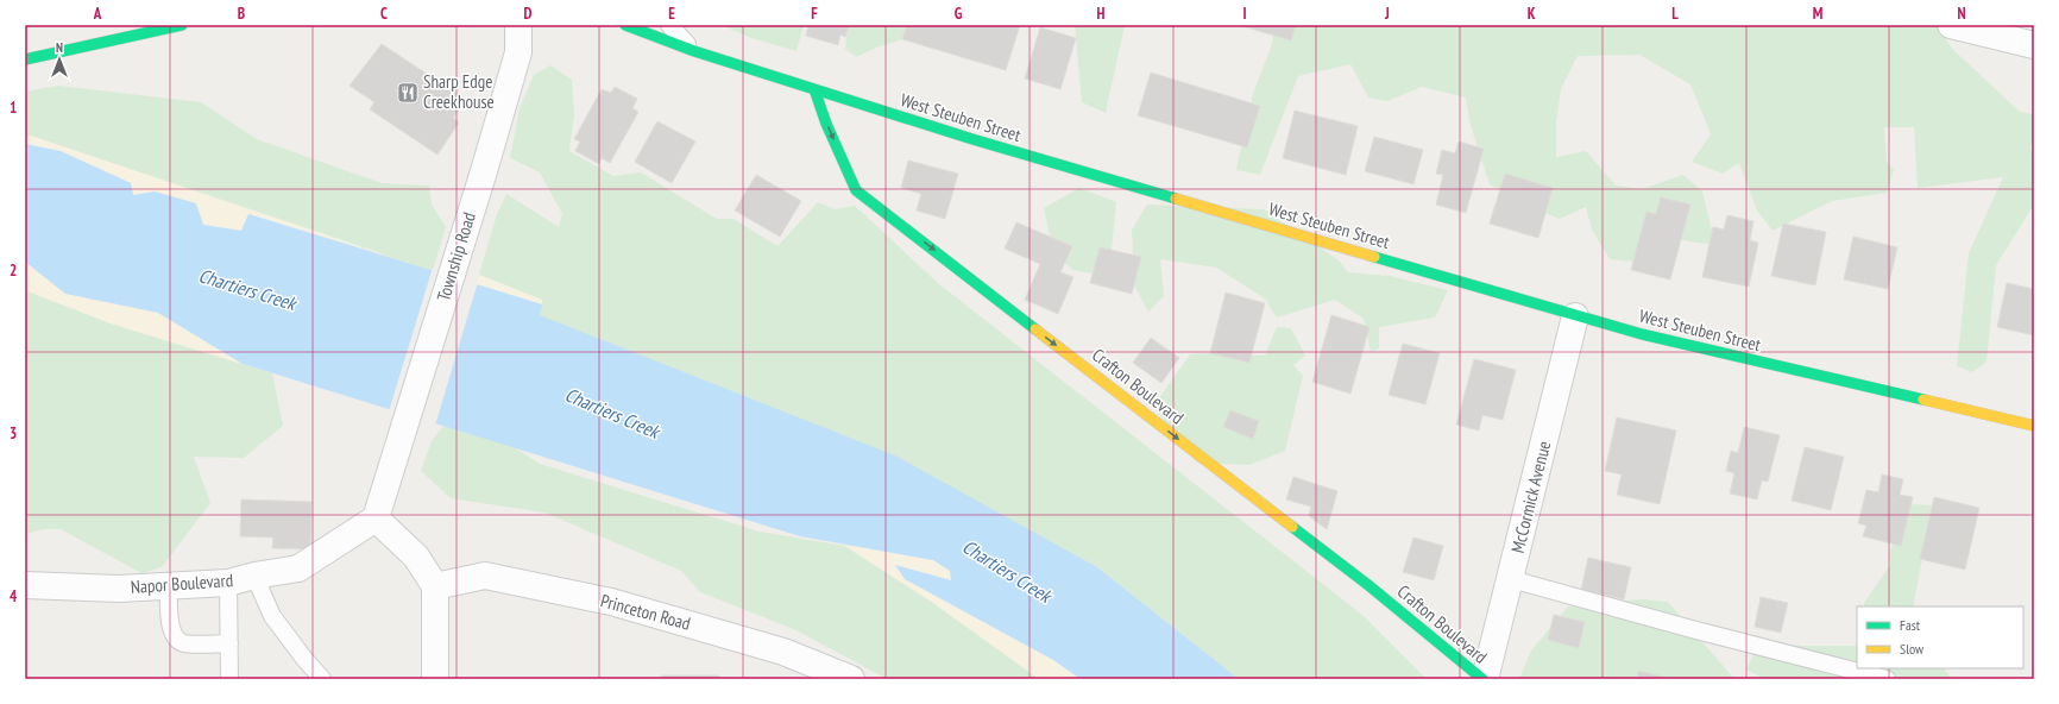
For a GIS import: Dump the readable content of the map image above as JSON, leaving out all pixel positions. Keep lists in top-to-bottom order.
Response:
{
  "streets": {
    "main road": ["West Steuben Street", "Crafton Boulevard"],
    "street": [
      "Township Road",
      "McCormick Avenue",
      "Napor Boulevard",
      "Princeton Road"
    ]
  },
  "crossings": [
    ["West Steuben Street", "Crafton Boulevard"],
    ["West Steuben Street", "McCormick Avenue"],
    ["Township Road", "Napor Boulevard"],
    ["Crafton Boulevard", "McCormick Avenue"]
  ],
  "one_way": ["Crafton Boulevard"],
  "water": ["Chartiers Creek"],
  "places": {
    "restaurant": ["Sharp Edge Creekhouse"]
  },
  "legend": ["Fast", "Slow"],
  "north": "top",
  "grid": {
    "columns": [
      "A",
      "B",
      "C",
      "D",
      "E",
      "F",
      "G",
      "H",
      "I",
      "J",
      "K",
      "L",
      "M",
      "N"
    ],
    "rows": [
      "1",
      "2",
      "3",
      "4"
    ]
  }
}
